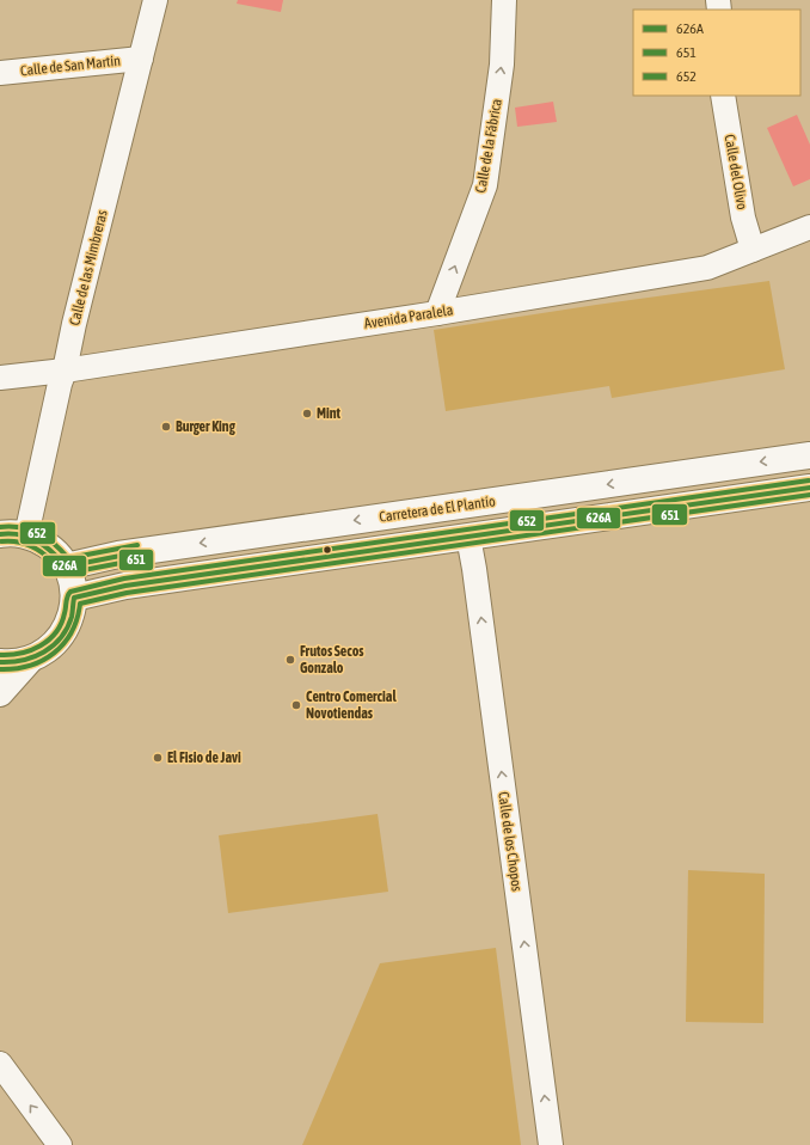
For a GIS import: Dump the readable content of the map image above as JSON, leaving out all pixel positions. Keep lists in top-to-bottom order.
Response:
{
  "streets": {
    "street": [
      "Calle de San Martín",
      "Calle de la Fábrica",
      "Calle del Olivo",
      "Calle de las Mimbreras",
      "Avenida Paralela",
      "Carretera de El Plantío",
      "Calle de los Chopos"
    ]
  },
  "crossings": [
    ["Calle de San Martín", "Calle de las Mimbreras"],
    ["Calle de la Fábrica", "Avenida Paralela"],
    ["Calle del Olivo", "Avenida Paralela"],
    ["Calle de las Mimbreras", "Avenida Paralela"]
  ],
  "one_way": ["Calle de la Fábrica", "Calle de los Chopos"],
  "places": [
    "Mint",
    "Burger King",
    "Frutos Secos Gonzalo",
    "Centro Comercial Novotiendas",
    "El Fisio de Javi"
  ],
  "lines": ["transit line 652", "transit line 626A", "transit line 651"],
  "legend": ["626A", "651", "652"]
}
